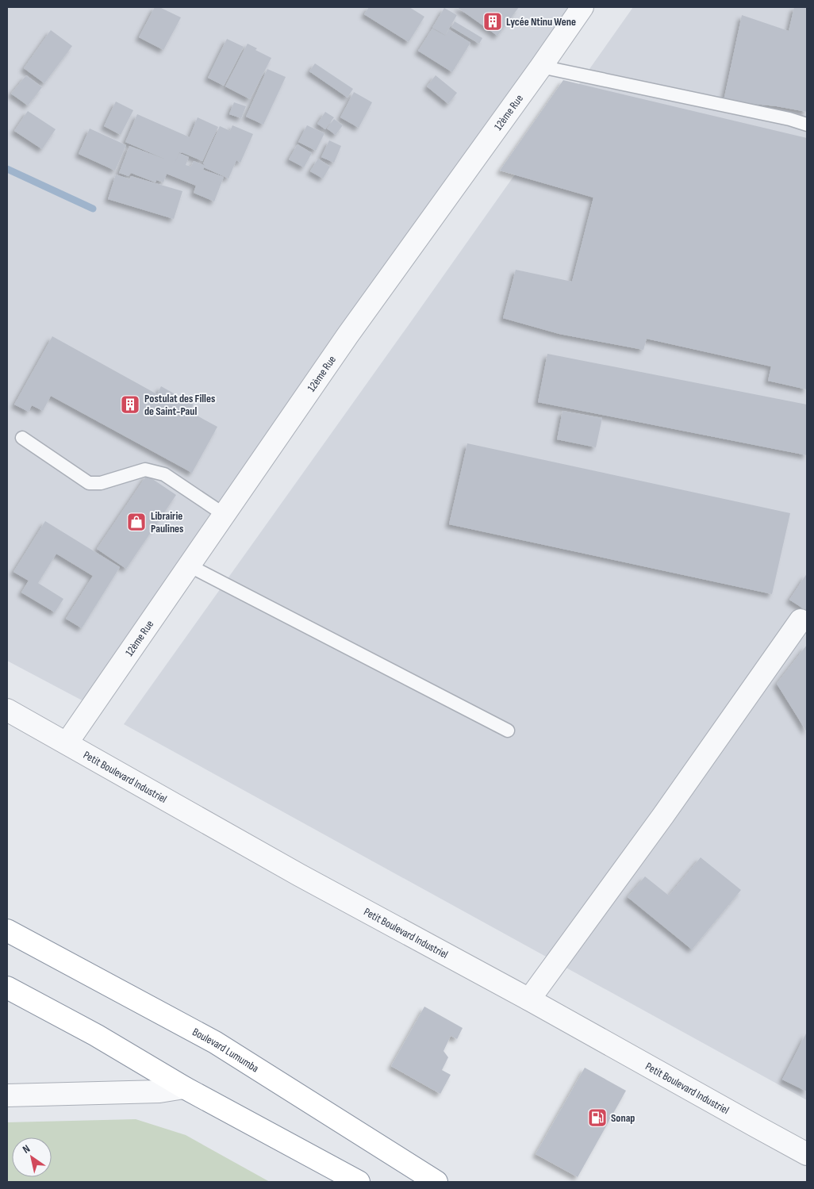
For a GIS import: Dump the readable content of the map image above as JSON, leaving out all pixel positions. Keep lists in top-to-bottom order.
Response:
{
  "streets": {
    "highway": ["Boulevard Lumumba"],
    "street": ["12ème Rue", "Petit Boulevard Industriel"]
  },
  "crossings": [
    ["12ème Rue", "Petit Boulevard Industriel"]
  ],
  "places": {
    "building": ["Lycée Ntinu Wene", "Postulat des Filles de Saint-Paul"],
    "shop": ["Librairie Paulines"],
    "fuel station": ["Sonap"]
  },
  "north": "top left"
}
